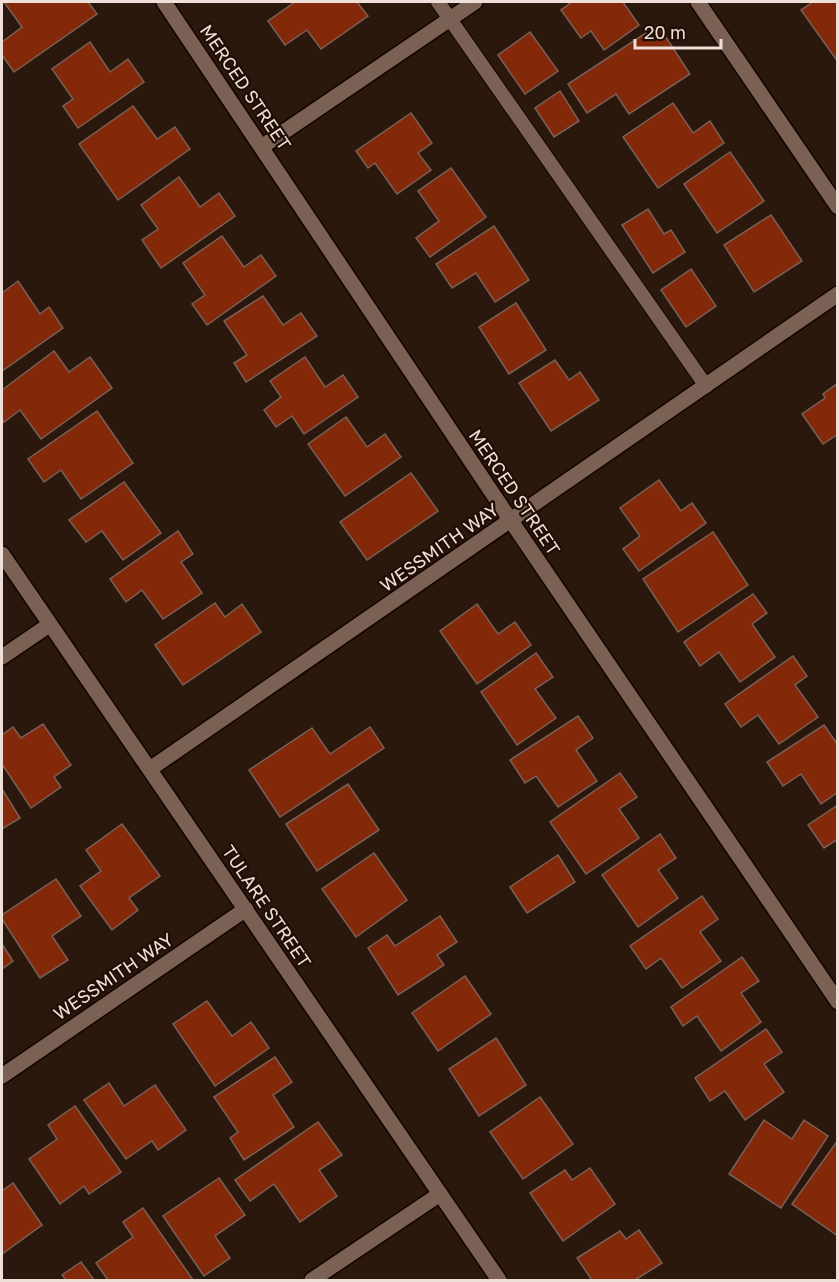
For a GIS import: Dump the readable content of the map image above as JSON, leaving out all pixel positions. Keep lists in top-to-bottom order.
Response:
{
  "streets": {
    "street": ["MERCED STREET", "WESSMITH WAY", "TULARE STREET"]
  },
  "crossings": [
    ["MERCED STREET", "WESSMITH WAY"],
    ["WESSMITH WAY", "TULARE STREET"]
  ],
  "scale_bar": "20 m"
}
